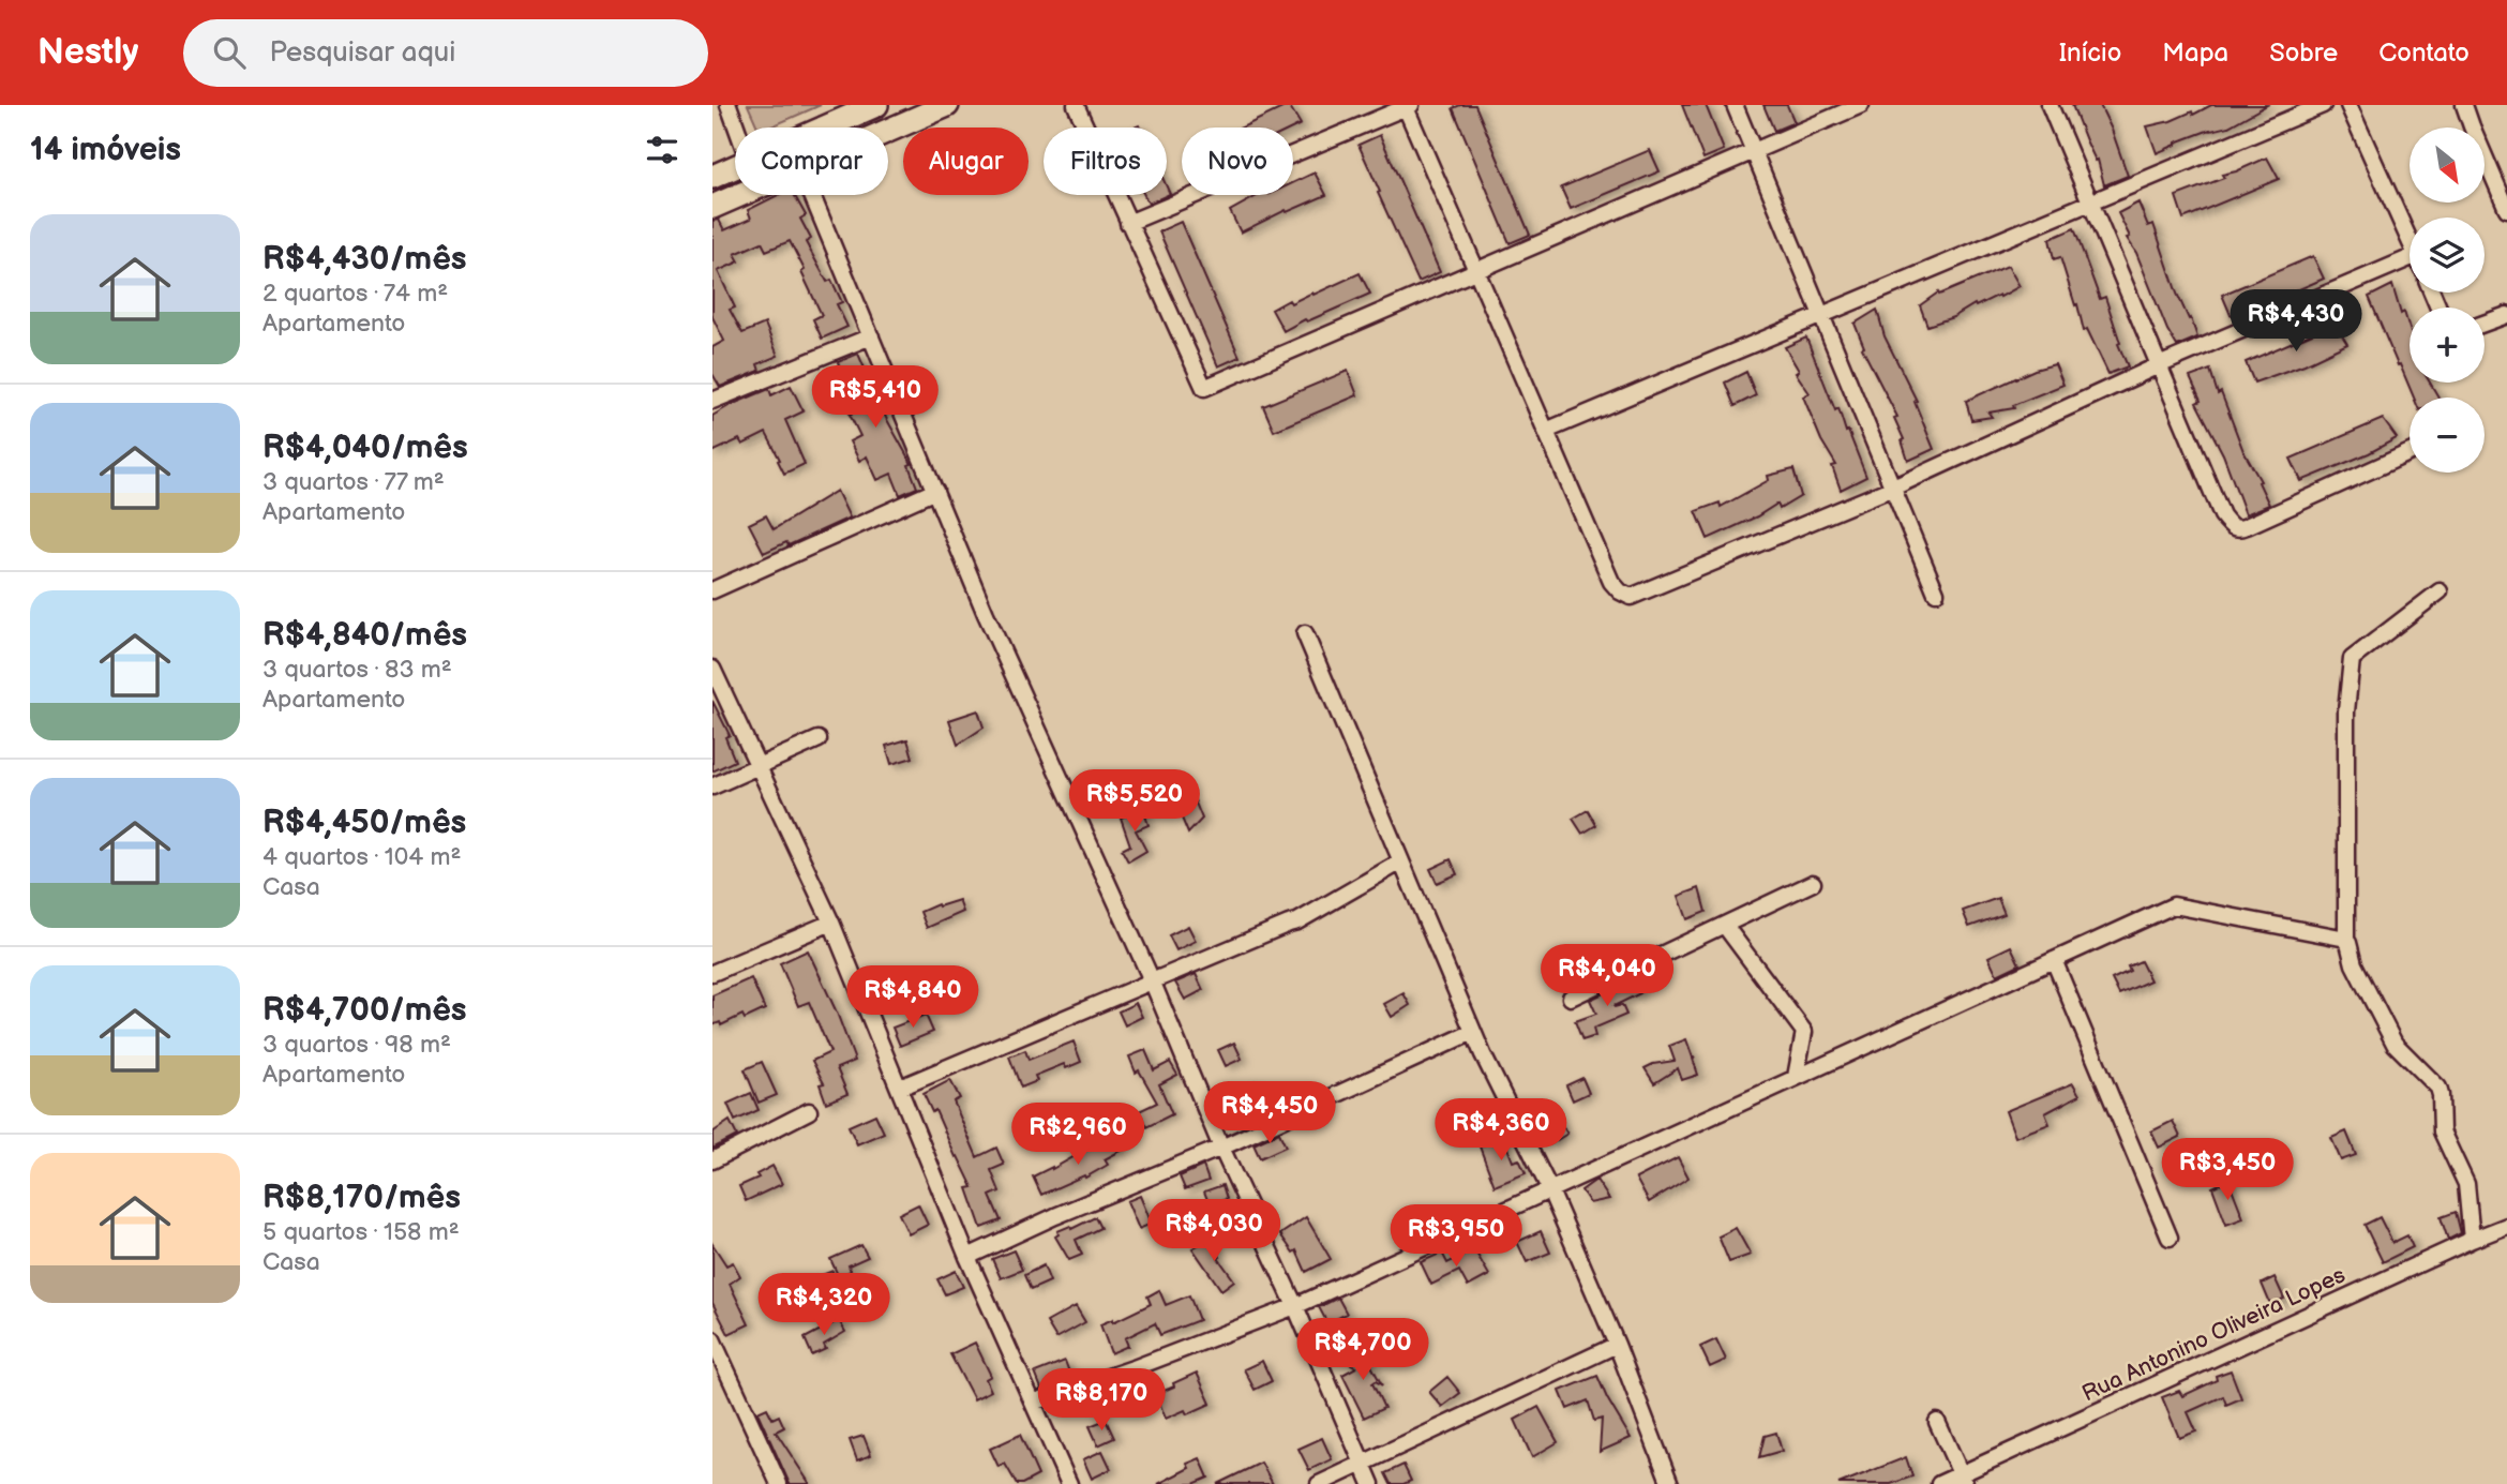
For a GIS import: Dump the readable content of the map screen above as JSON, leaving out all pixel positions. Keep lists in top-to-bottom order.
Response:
{
  "streets": {
    "street": ["Rua Antonino Oliveira Lopes"]
  },
  "north": "bottom right",
  "page": {
    "header": "Nestly",
    "search": "Pesquisar aqui",
    "nav": [
      "Início",
      "Mapa",
      "Sobre",
      "Contato"
    ],
    "heading": "14 imóveis",
    "map_buttons": ["+", "−"],
    "chip": [
      "Comprar",
      "Alugar",
      "Filtros",
      "Novo"
    ],
    "list": [
      {
        "name": "R$4,430/mês",
        "note": "2 quartos · 74 m² · Apartamento"
      },
      {
        "name": "R$4,040/mês",
        "note": "3 quartos · 77 m² · Apartamento"
      },
      {
        "name": "R$4,840/mês",
        "note": "3 quartos · 83 m² · Apartamento"
      },
      {
        "name": "R$4,450/mês",
        "note": "4 quartos · 104 m² · Casa"
      },
      {
        "name": "R$4,700/mês",
        "note": "3 quartos · 98 m² · Apartamento"
      },
      {
        "name": "R$8,170/mês",
        "note": "5 quartos · 158 m² · Casa"
      }
    ],
    "price": [
      "R$4,430",
      "R$5,410",
      "R$5,520",
      "R$4,040",
      "R$4,840",
      "R$4,450",
      "R$4,360",
      "R$2,960",
      "R$3,450",
      "R$4,030",
      "R$3,950",
      "R$4,320",
      "R$4,700",
      "R$8,170"
    ]
  }
}
